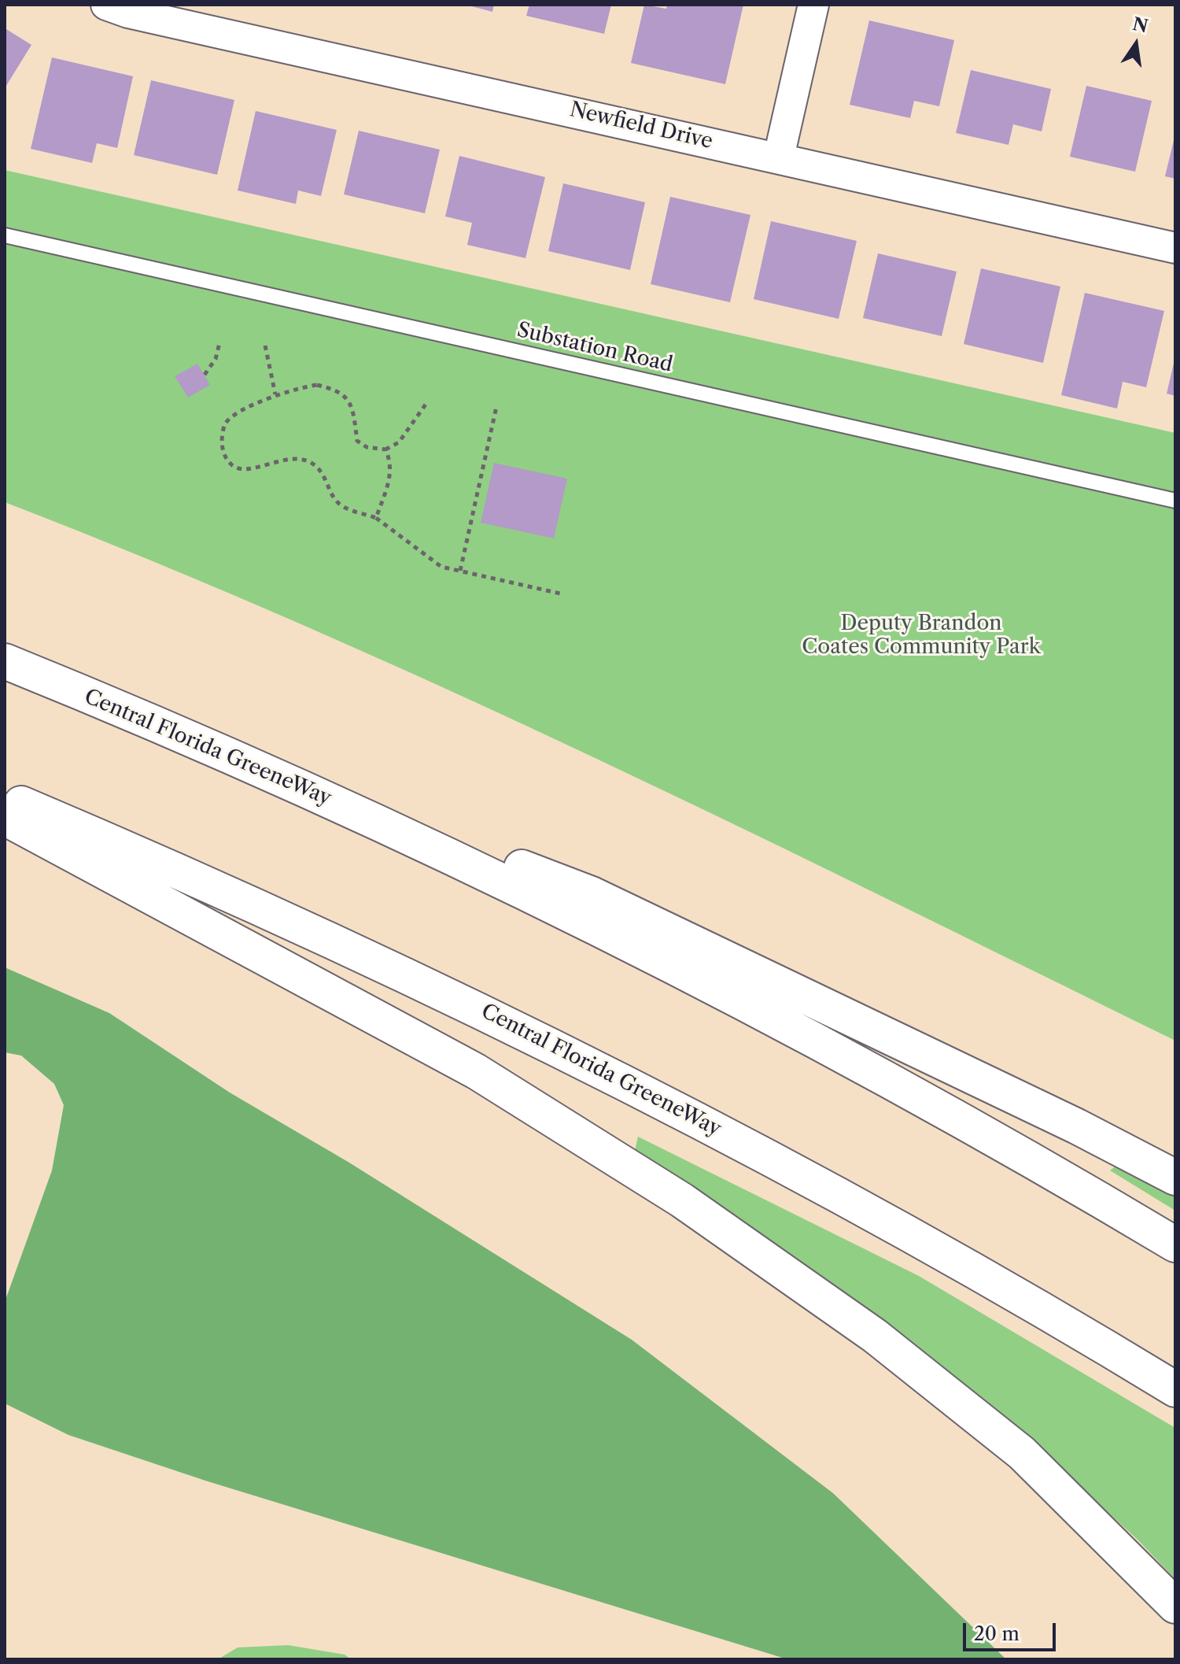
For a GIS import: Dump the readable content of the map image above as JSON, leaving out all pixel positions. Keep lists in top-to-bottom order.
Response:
{
  "streets": {
    "highway": ["Central Florida GreeneWay"],
    "street": ["Newfield Drive"],
    "lane": ["Substation Road"]
  },
  "parks": ["Deputy Brandon Coates Community Park"],
  "scale_bar": "20 m",
  "north": "top"
}
